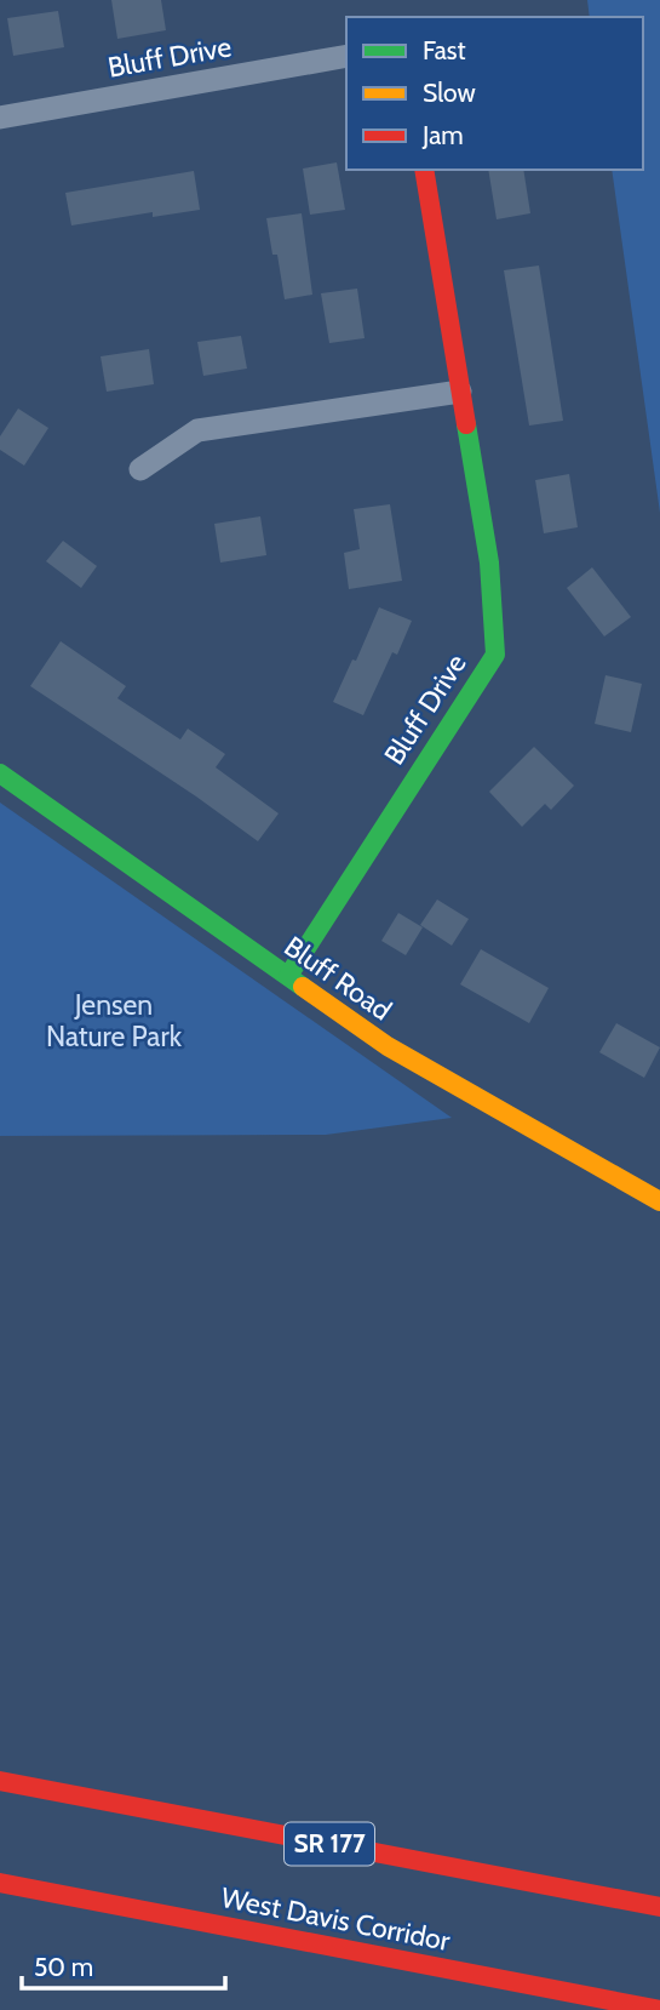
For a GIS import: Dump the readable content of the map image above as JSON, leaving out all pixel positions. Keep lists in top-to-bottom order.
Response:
{
  "streets": {
    "main road": [
      "Bluff Drive",
      "Bluff Road",
      "SR 177",
      "West Davis Corridor"
    ]
  },
  "crossings": [
    ["Bluff Drive", "Bluff Road"]
  ],
  "parks": ["Jensen Nature Park"],
  "legend": ["Fast", "Slow", "Jam"],
  "scale_bar": "50 m"
}
